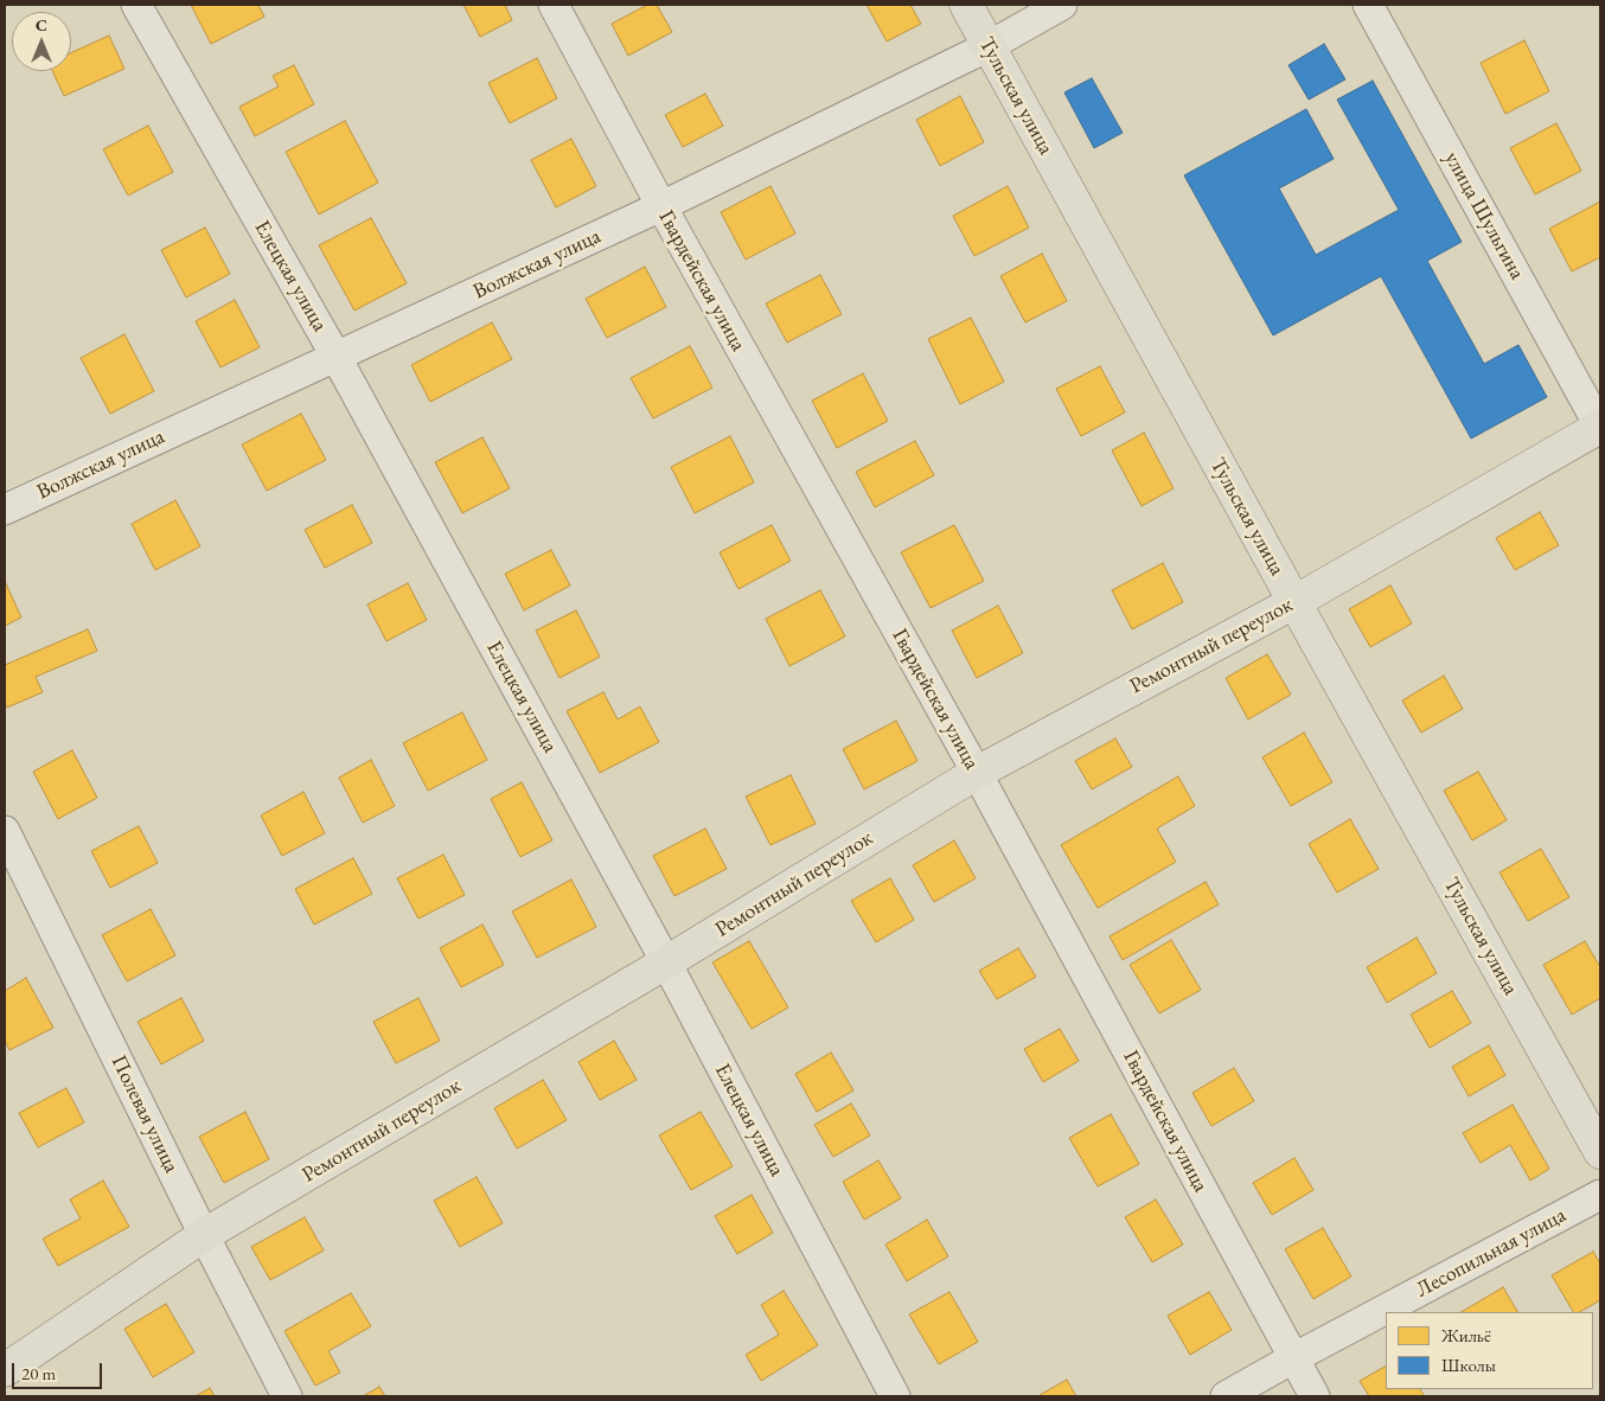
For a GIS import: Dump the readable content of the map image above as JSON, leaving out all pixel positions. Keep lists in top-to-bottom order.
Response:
{
  "streets": {
    "main road": ["Тульская улица", "Ремонтный переулок"],
    "street": [
      "улица Шульгина",
      "Волжская улица",
      "Елецкая улица",
      "Гвардейская улица",
      "Полевая улица",
      "Лесопильная улица"
    ]
  },
  "crossings": [
    ["Тульская улица", "Волжская улица"],
    ["Тульская улица", "Ремонтный переулок"],
    ["улица Шульгина", "Ремонтный переулок"],
    ["Волжская улица", "Елецкая улица"],
    ["Волжская улица", "Гвардейская улица"],
    ["Елецкая улица", "Ремонтный переулок"],
    ["Гвардейская улица", "Ремонтный переулок"],
    ["Гвардейская улица", "Лесопильная улица"],
    ["Ремонтный переулок", "Полевая улица"]
  ],
  "legend": ["Жильё", "Школы"],
  "scale_bar": "20 m",
  "north": "top"
}
